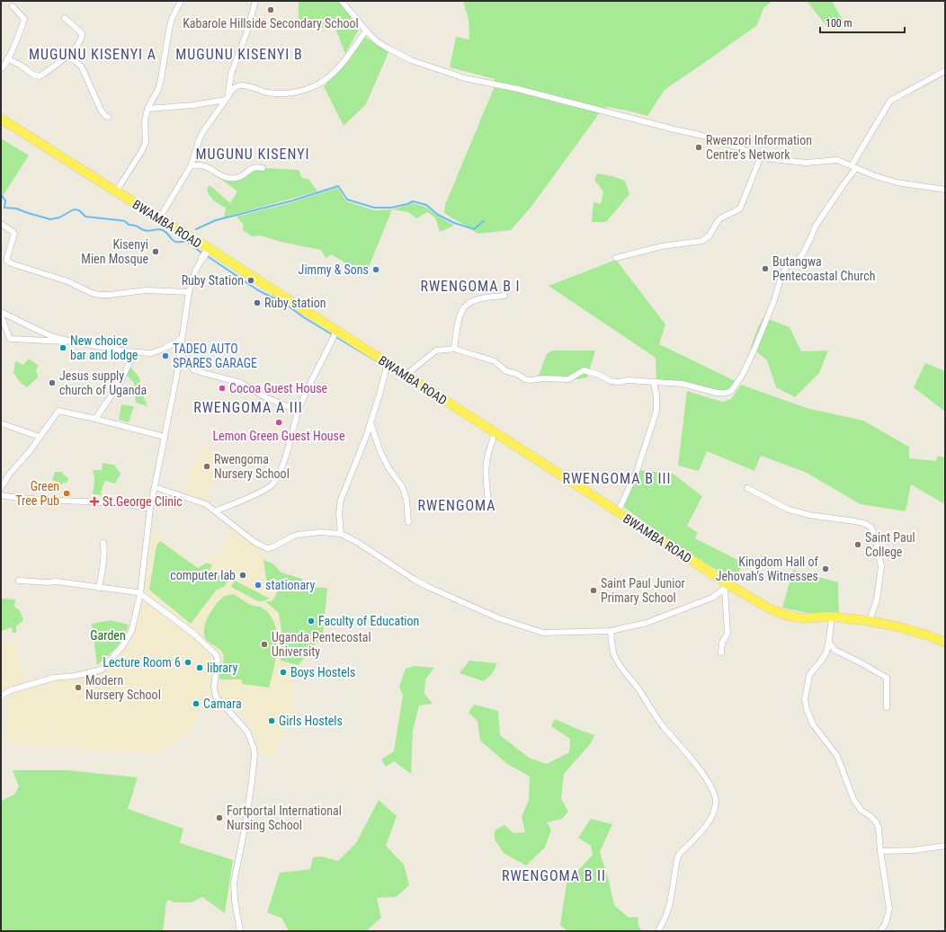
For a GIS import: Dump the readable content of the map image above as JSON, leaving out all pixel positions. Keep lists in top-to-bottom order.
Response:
{
  "streets": {
    "main road": ["BWAMBA ROAD"]
  },
  "districts": [
    "MUGUNU KISENYI A",
    "MUGUNU KISENYI B",
    "MUGUNU KISENYI",
    "RWENGOMA B I",
    "RWENGOMA A III",
    "RWENGOMA B III",
    "RWENGOMA",
    "RWENGOMA B II"
  ],
  "parks": ["Garden"],
  "places": {
    "other": [
      "Kabarole Hillside Secondary School",
      "Rwenzori Information Centre's Network",
      "Kisenyi Mien Mosque",
      "Butangwa Pentecoastal Church",
      "Jimmy & Sons",
      "Ruby Station",
      "Ruby station",
      "New choice bar and lodge",
      "TADEO AUTO SPARES GARAGE",
      "Jesus supply church of Uganda",
      "Cocoa Guest House",
      "Lemon Green Guest House",
      "Rwengoma Nursery School",
      "Green Tree Pub",
      "Saint Paul College",
      "Kingdom Hall of Jehovah's Witnesses",
      "computer lab",
      "stationary",
      "Saint Paul Junior Primary School",
      "Faculty of Education",
      "Uganda Pentecostal University",
      "Lecture Room 6",
      "library",
      "Boys Hostels",
      "Modern Nursery School",
      "Camara",
      "Girls Hostels",
      "Fortportal International Nursing School"
    ],
    "health": ["St.George Clinic"]
  },
  "scale_bar": "100 m"
}
